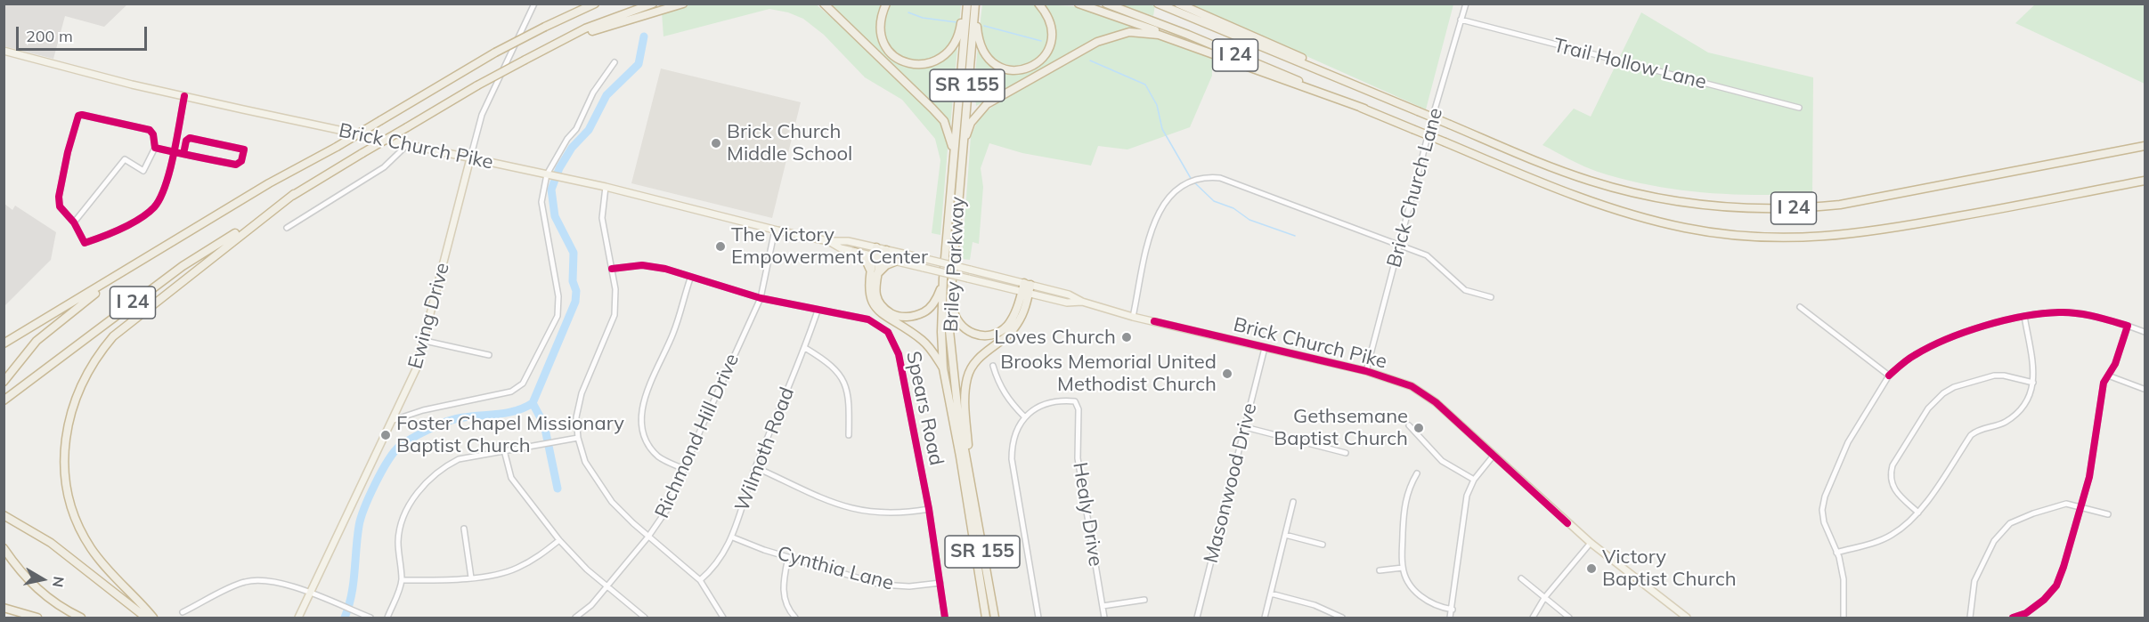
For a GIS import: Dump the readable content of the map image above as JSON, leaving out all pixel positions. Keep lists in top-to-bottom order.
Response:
{
  "streets": {
    "highway": ["I 24", "SR 155", "Briley Parkway"],
    "main road": ["Brick Church Pike", "Ewing Drive"],
    "street": [
      "Trail Hollow Lane",
      "Brick Church Lane",
      "Spears Road",
      "Richmond Hill Drive",
      "Wilmoth Road",
      "Masonwood Drive",
      "Healy Drive",
      "Cynthia Lane"
    ]
  },
  "crossings": [
    ["Trail Hollow Lane", "Brick Church Lane"],
    ["Brick Church Pike", "Brick Church Lane"],
    ["Brick Church Pike", "Ewing Drive"],
    ["Brick Church Pike", "Richmond Hill Drive"],
    ["Brick Church Pike", "Masonwood Drive"],
    ["Spears Road", "Richmond Hill Drive"],
    ["Spears Road", "Wilmoth Road"],
    ["Spears Road", "Cynthia Lane"],
    ["Wilmoth Road", "Cynthia Lane"]
  ],
  "places": [
    "Brick Church Middle School",
    "The Victory Empowerment Center",
    "Loves Church",
    "Brooks Memorial United Methodist Church",
    "Gethsemane Baptist Church",
    "Foster Chapel Missionary Baptist Church",
    "Victory Baptist Church"
  ],
  "scale_bar": "200 m",
  "north": "right"
}
